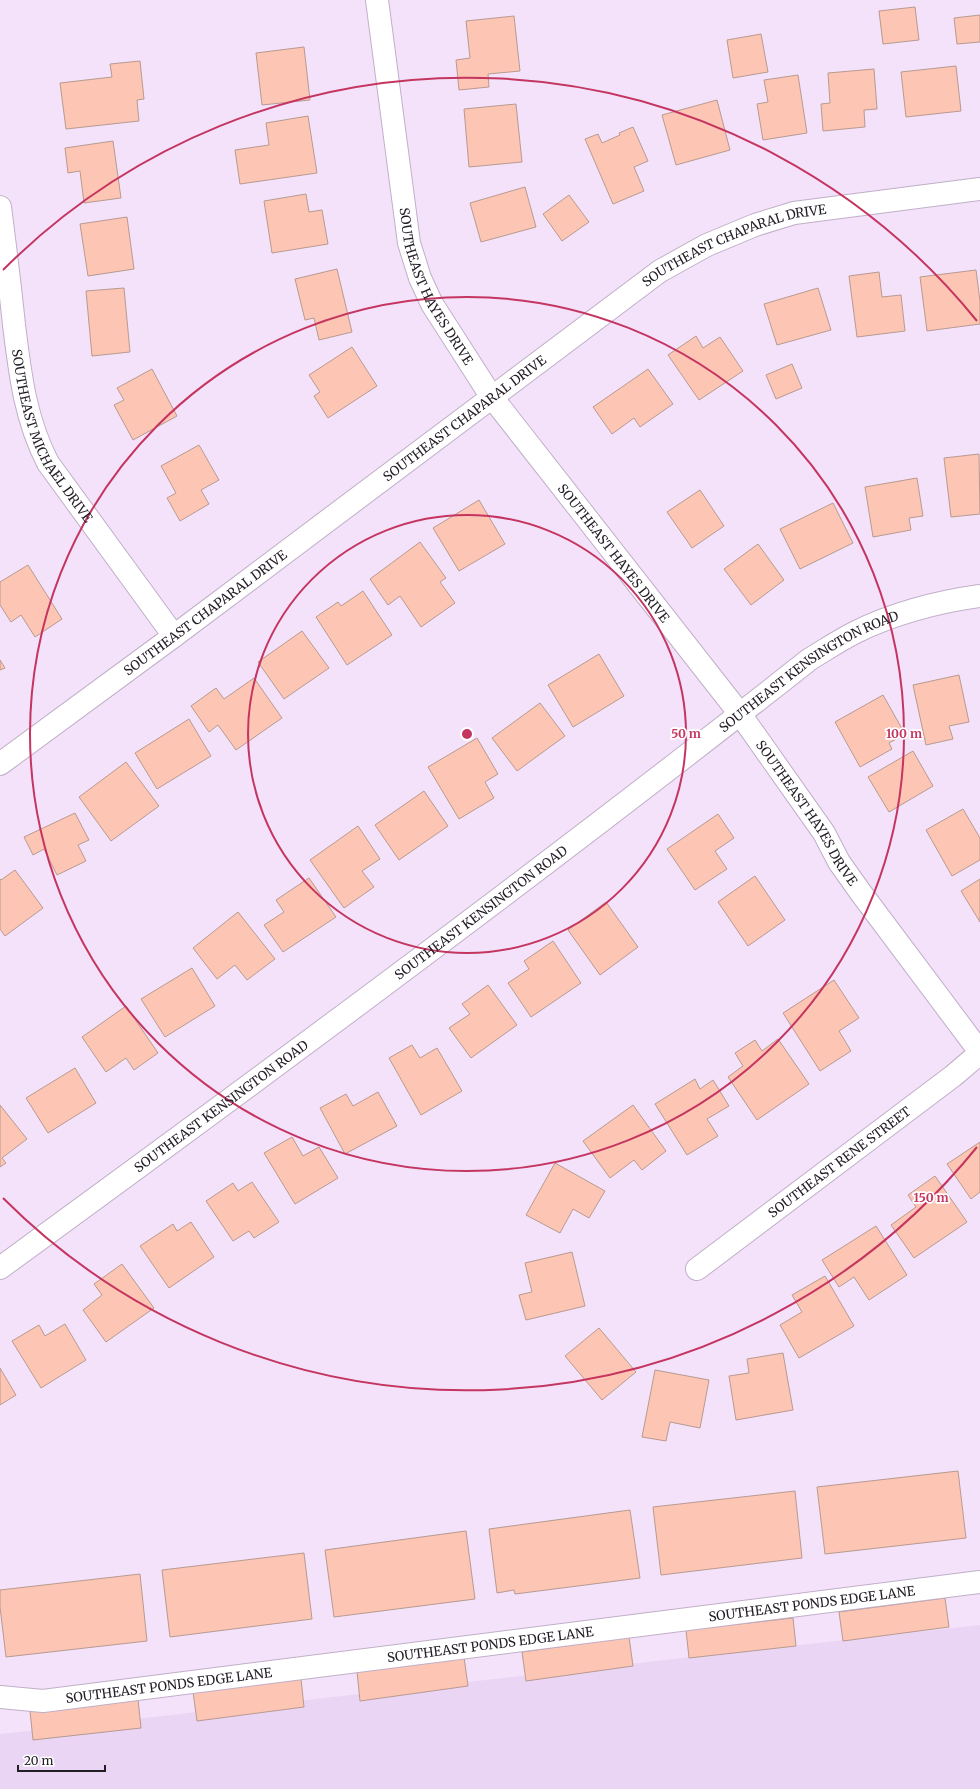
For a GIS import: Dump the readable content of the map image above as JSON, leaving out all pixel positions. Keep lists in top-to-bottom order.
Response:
{
  "streets": {
    "street": [
      "SOUTHEAST CHAPARAL DRIVE",
      "SOUTHEAST HAYES DRIVE",
      "SOUTHEAST MICHAEL DRIVE",
      "SOUTHEAST KENSINGTON ROAD",
      "SOUTHEAST RENE STREET",
      "SOUTHEAST PONDS EDGE LANE"
    ]
  },
  "crossings": [
    ["SOUTHEAST CHAPARAL DRIVE", "SOUTHEAST HAYES DRIVE"],
    ["SOUTHEAST CHAPARAL DRIVE", "SOUTHEAST MICHAEL DRIVE"],
    ["SOUTHEAST HAYES DRIVE", "SOUTHEAST KENSINGTON ROAD"],
    ["SOUTHEAST HAYES DRIVE", "SOUTHEAST RENE STREET"]
  ],
  "scale_bar": "20 m",
  "rings": ["50 m", "100 m", "150 m"]
}
